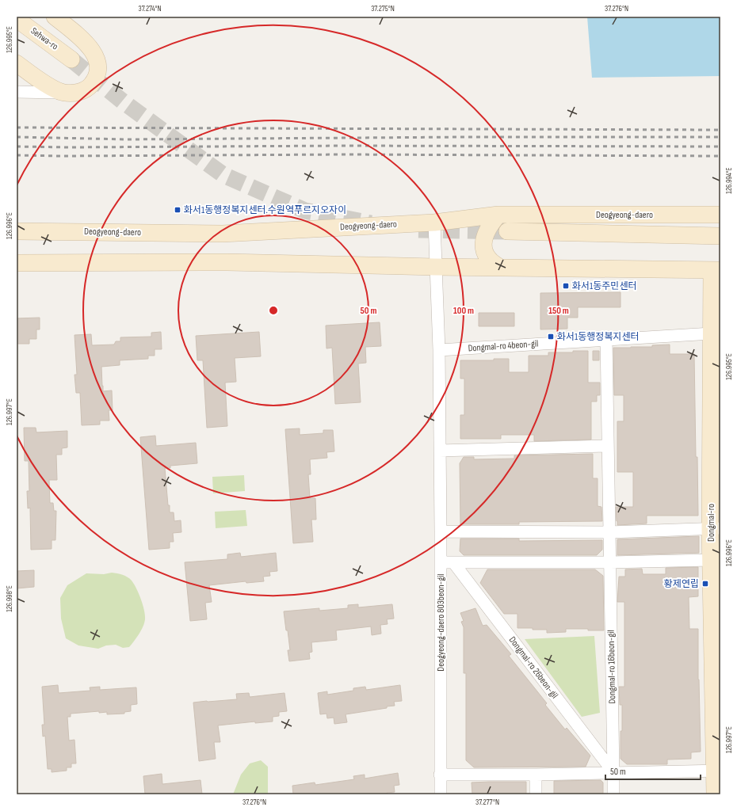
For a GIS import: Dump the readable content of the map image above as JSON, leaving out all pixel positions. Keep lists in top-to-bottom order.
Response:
{
  "streets": {
    "main road": ["Sehwa-ro", "Deogyeong-daero", "Dongmal-ro"],
    "street": [
      "Dongmal-ro 4beon-gil",
      "Deogyeong-daero 803beon-gil",
      "Dongmal-ro 16beon-gil",
      "Dongmal-ro 26beon-gil"
    ]
  },
  "crossings": [
    ["Deogyeong-daero", "Deogyeong-daero 803beon-gil"],
    ["Dongmal-ro 4beon-gil", "Dongmal-ro"],
    ["Dongmal-ro 4beon-gil", "Deogyeong-daero 803beon-gil"],
    ["Dongmal-ro 16beon-gil", "Dongmal-ro 26beon-gil"]
  ],
  "places": {
    "transit": [
      "화서1동행정복지센터.수원역푸르지오자이",
      "화서1동주민센터",
      "화서1동행정복지센터",
      "황제연립"
    ]
  },
  "scale_bar": "50 m",
  "coordinates": [
    "37.274°N",
    "37.275°N",
    "37.276°N",
    "126.995°E",
    "126.994°E",
    "126.996°E",
    "126.997°E",
    "126.998°E",
    "37.277°N"
  ],
  "rings": ["50 m", "100 m", "150 m"]
}
